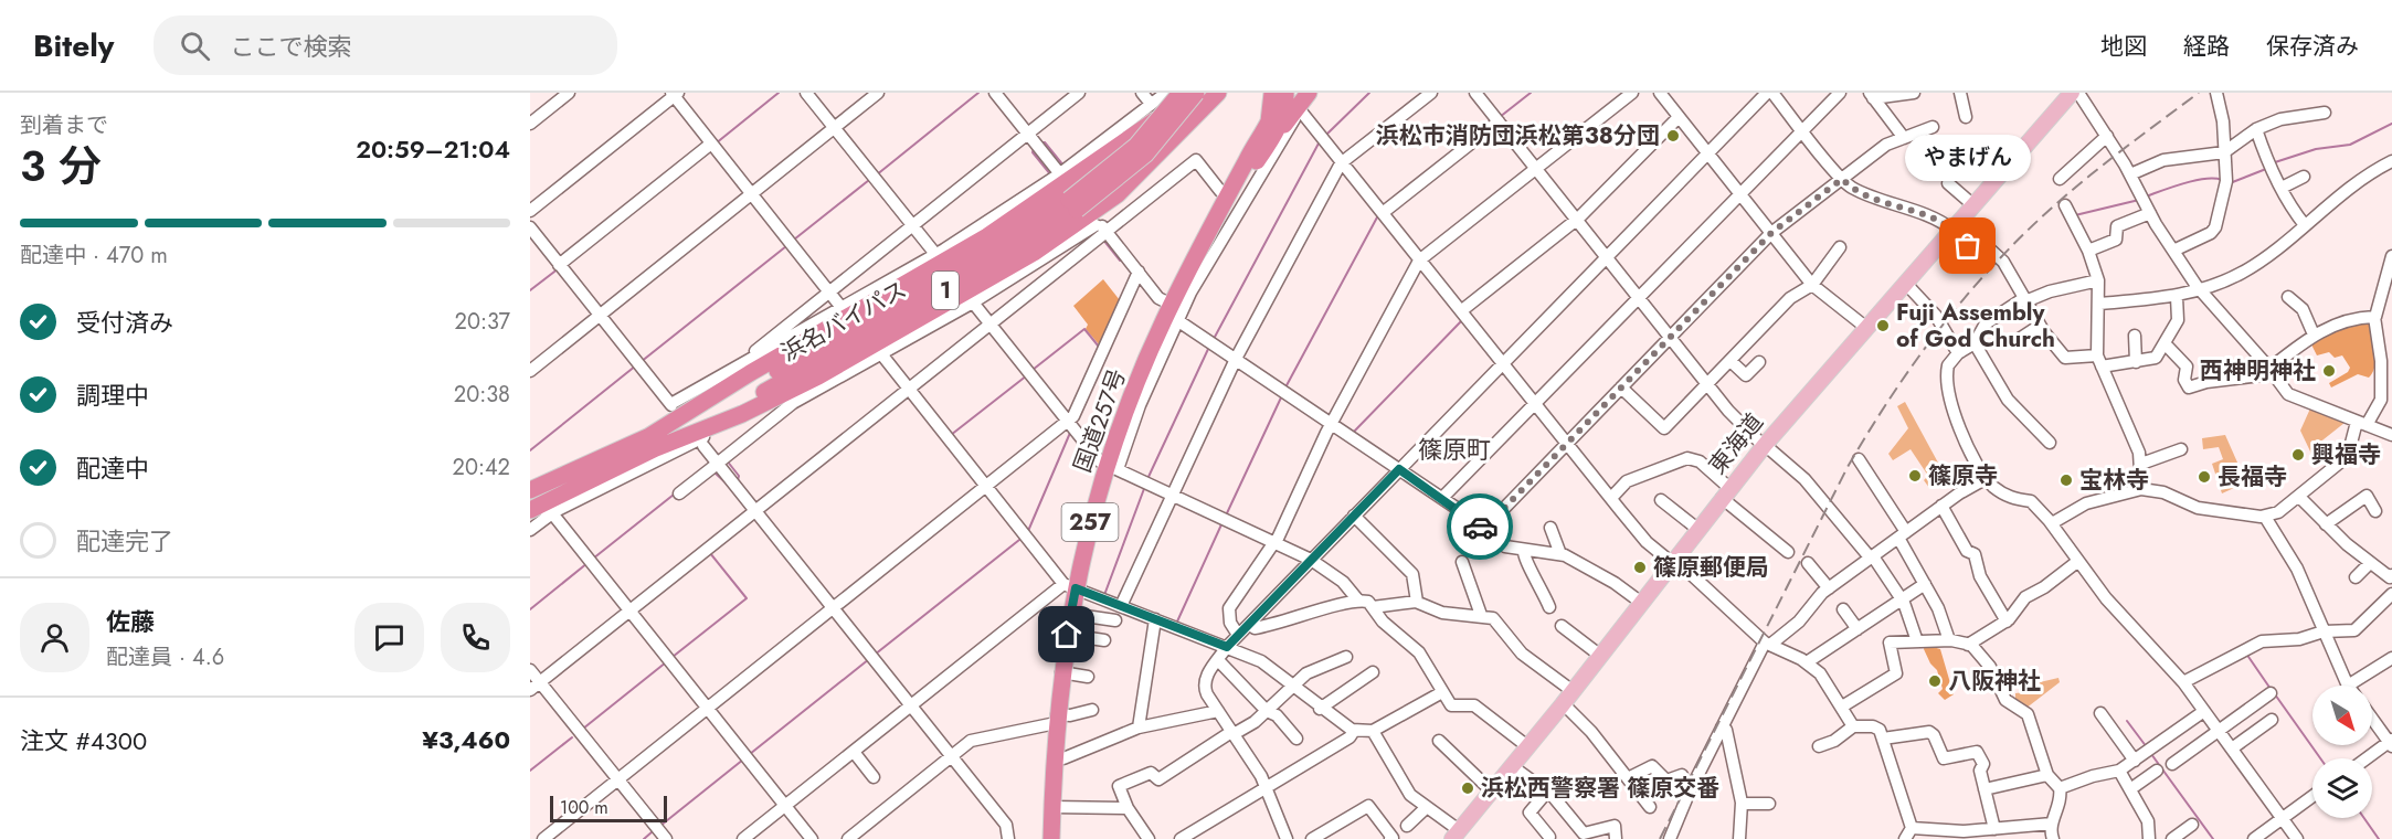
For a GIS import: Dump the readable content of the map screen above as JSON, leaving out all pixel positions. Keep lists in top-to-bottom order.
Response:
{
  "streets": {
    "highway": [
      "1",
      "浜名バイパス",
      "国道257号",
      "257"
    ],
    "main road": ["東海道"]
  },
  "crossings": [
    ["1", "浜名バイパス"],
    ["国道257号", "257"]
  ],
  "districts": ["篠原町"],
  "places": [
    "浜松市消防団浜松第38分団",
    "やまげん",
    "Fuji Assembly of God Church",
    "西神明神社",
    "興福寺",
    "篠原寺",
    "長福寺",
    "宝林寺",
    "篠原郵便局",
    "八阪神社",
    "浜松西警察署 篠原交番"
  ],
  "scale_bar": "100 m",
  "north": "bottom right",
  "page": {
    "header": "Bitely",
    "search": "ここで検索",
    "nav": ["地図", "経路", "保存済み"],
    "heading": ["3 分", "到着まで", "20:59–21:04"],
    "panel": [
      "佐藤",
      "配達員 · 4.6",
      "注文 #4300",
      "¥3,460"
    ],
    "bubble": "やまげん",
    "bar": "配達中 · 470 m",
    "list": [
      ["受付済み", "20:37"],
      ["調理中", "20:38"],
      ["配達中", "20:42"],
      "配達完了"
    ],
    "scale": "100 m"
  }
}
